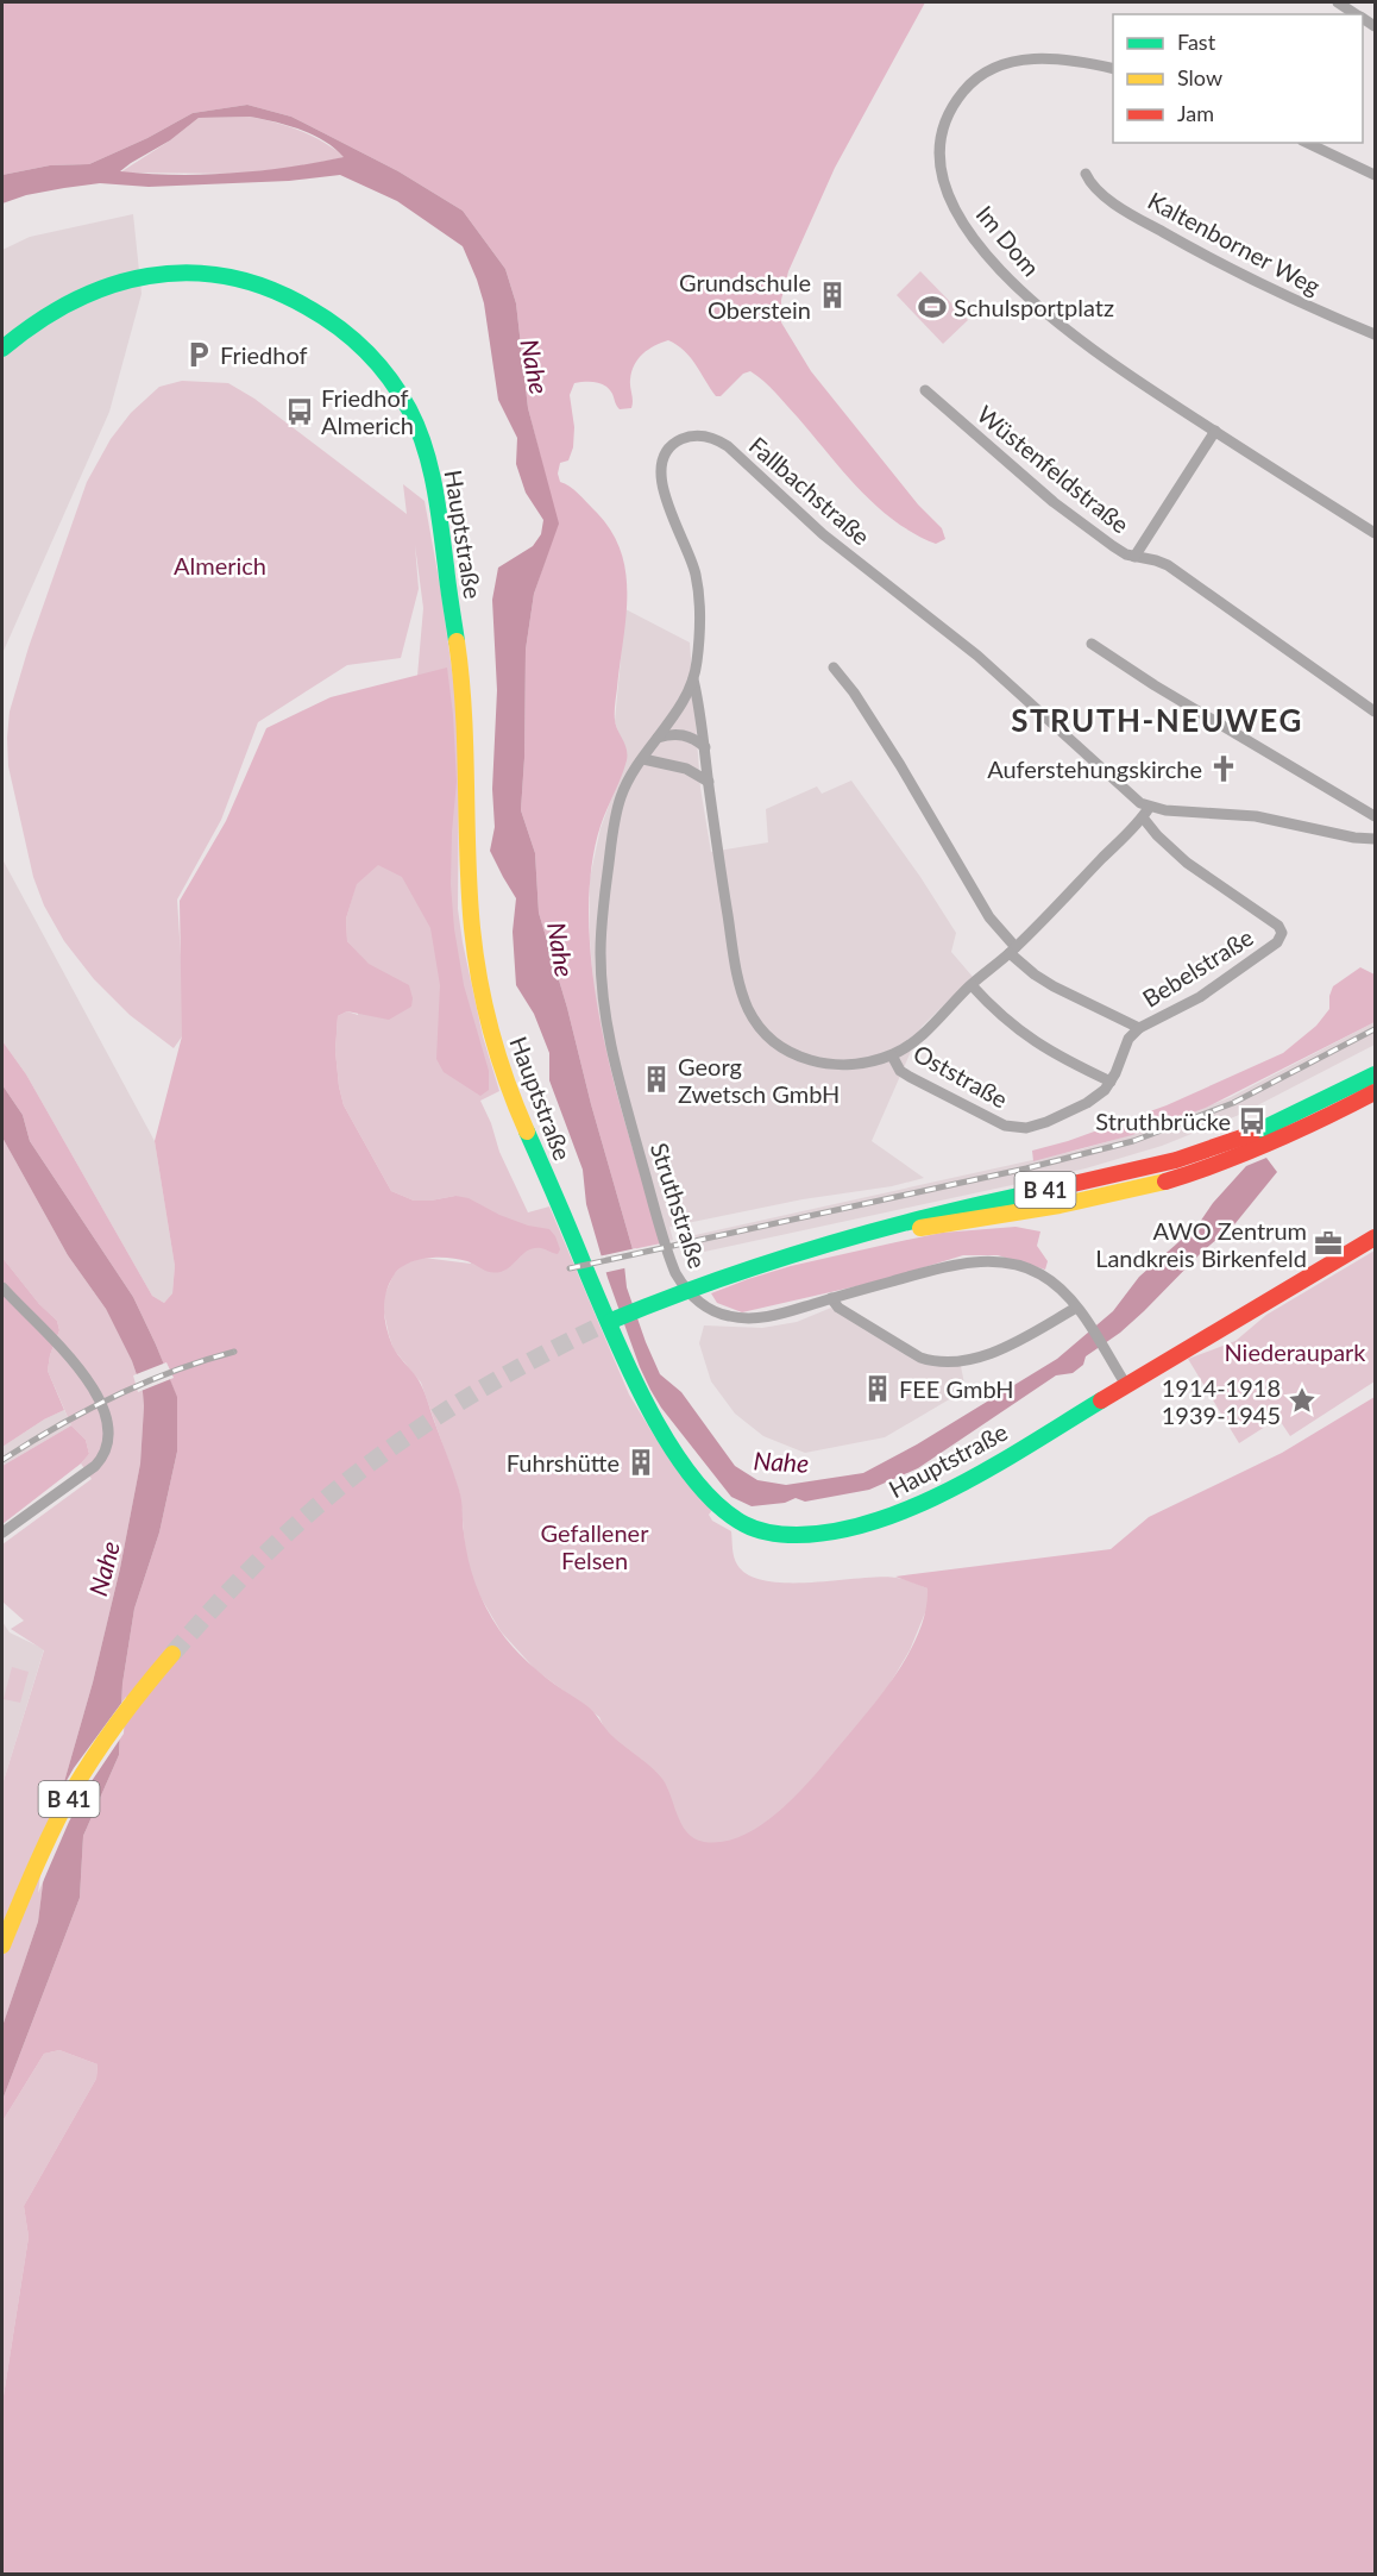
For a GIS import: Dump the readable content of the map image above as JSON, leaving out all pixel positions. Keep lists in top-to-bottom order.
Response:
{
  "streets": {
    "street": [
      "Im Dom",
      "Kaltenborner Weg",
      "Wüstenfeldstraße",
      "Fallbachstraße",
      "Hauptstraße",
      "Bebelstraße",
      "Oststraße",
      "B 41",
      "Struthstraße"
    ]
  },
  "crossings": [
    ["Fallbachstraße", "Bebelstraße"],
    ["Fallbachstraße", "Struthstraße"],
    ["Hauptstraße", "Struthstraße"],
    ["Bebelstraße", "Oststraße"]
  ],
  "districts": ["STRUTH-NEUWEG"],
  "water": ["Nahe"],
  "parks": ["Almerich", "Niederaupark", "Gefallener Felsen"],
  "places": {
    "building": [
      "Grundschule Oberstein",
      "Georg Zwetsch GmbH",
      "FEE GmbH",
      "Fuhrshütte"
    ],
    "sports": ["Schulsportplatz"],
    "parking": ["Friedhof"],
    "bus stop": ["Friedhof Almerich", "Struthbrücke"],
    "church": ["Auferstehungskirche"],
    "office": ["AWO Zentrum Landkreis Birkenfeld"],
    "place": ["1914-1918 1939-1945"]
  },
  "legend": ["Fast", "Slow", "Jam"]
}
